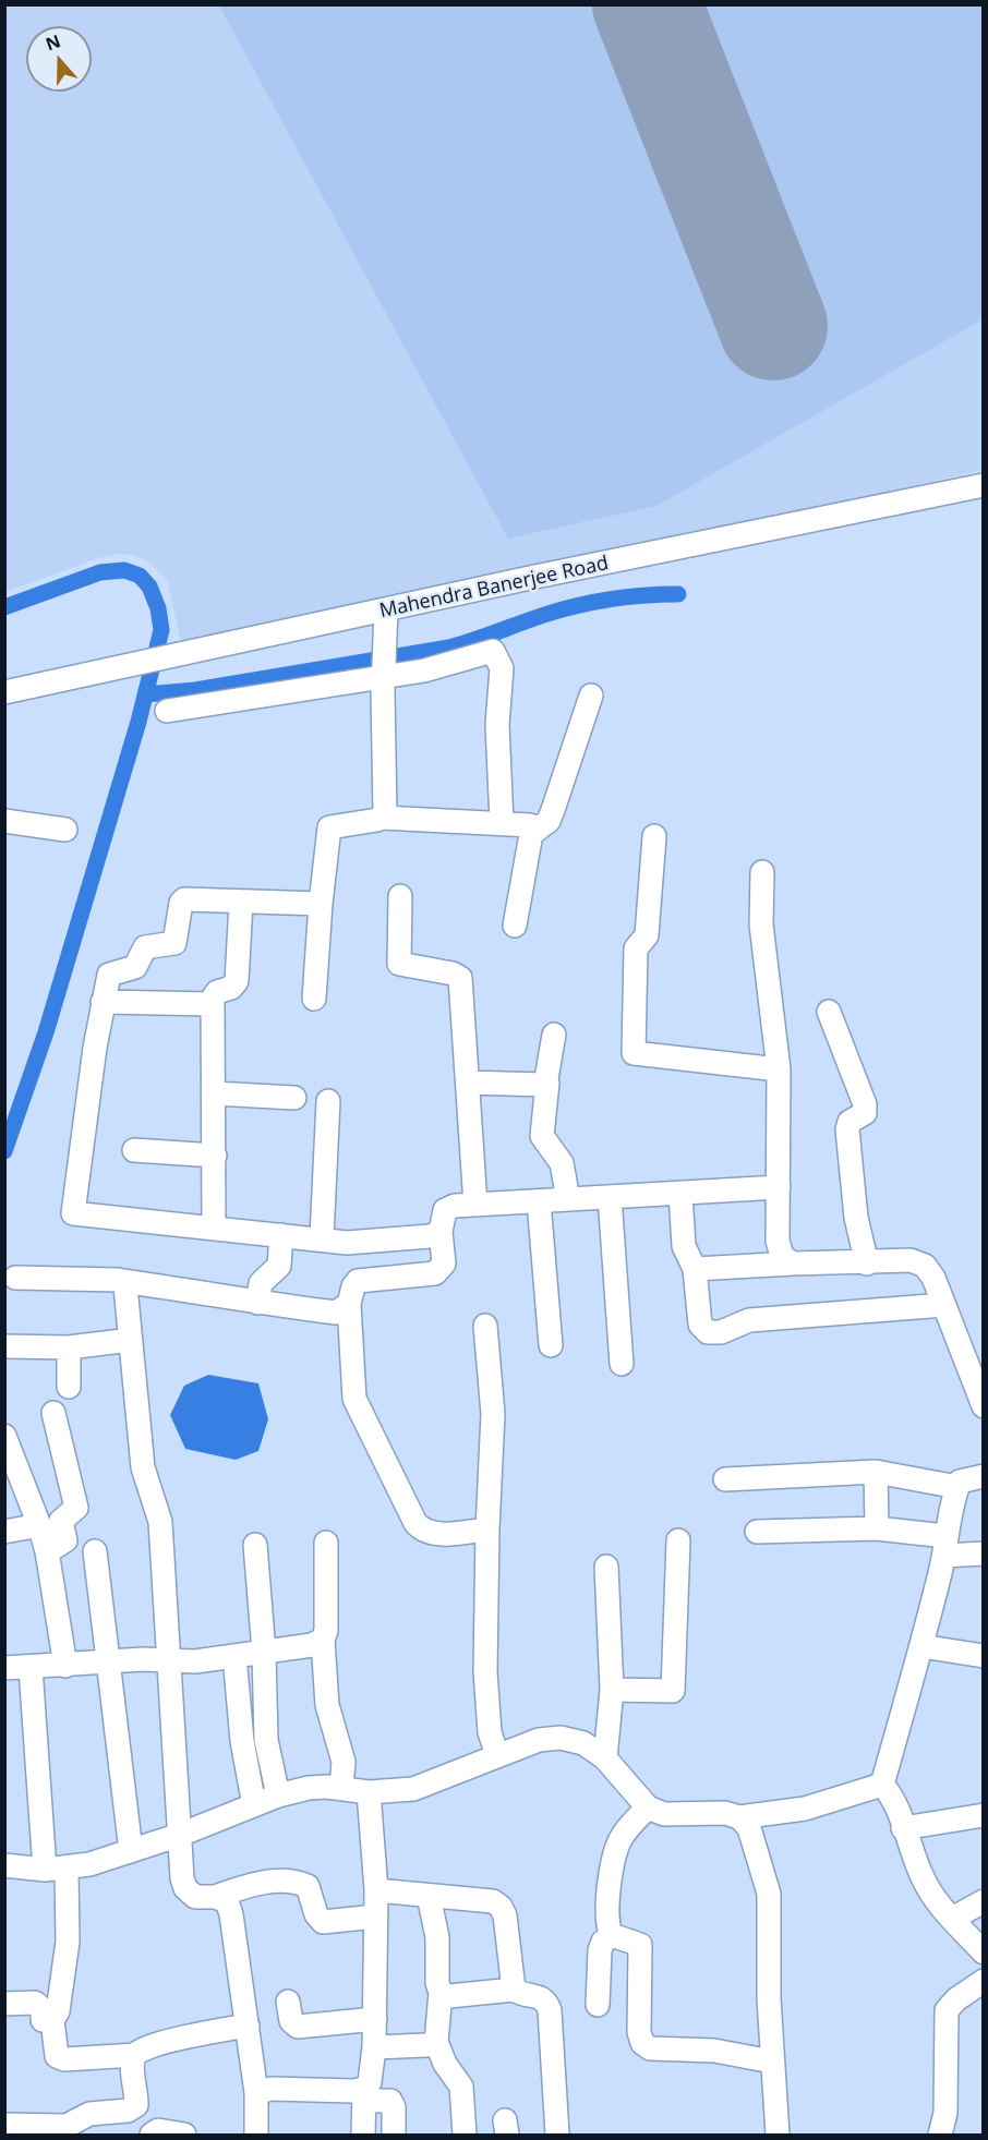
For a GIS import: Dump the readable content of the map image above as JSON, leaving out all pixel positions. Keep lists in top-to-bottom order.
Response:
{
  "streets": {
    "street": ["Mahendra Banerjee Road"]
  },
  "north": "top"
}
